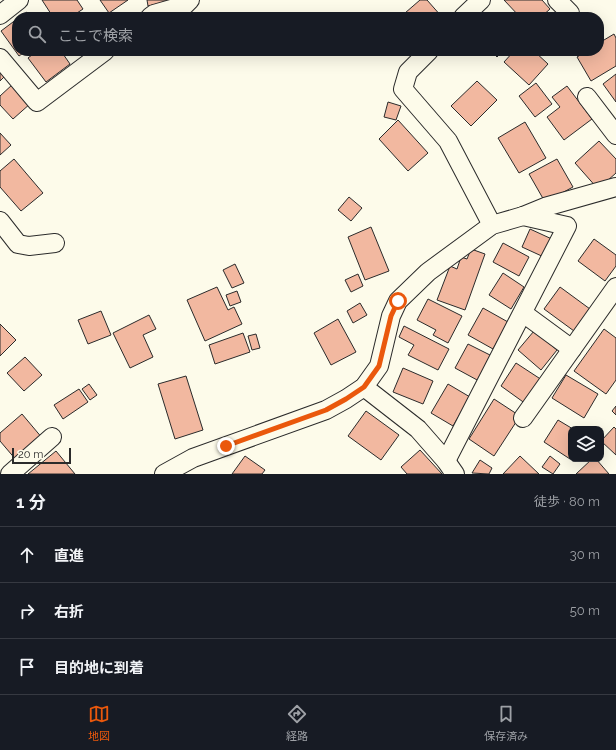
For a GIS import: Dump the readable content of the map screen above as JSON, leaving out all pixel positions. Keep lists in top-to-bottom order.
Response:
{
  "scale_bar": "20 m",
  "page": {
    "search": "ここで検索",
    "scale": "20 m",
    "heading": ["1 分", "徒歩 · 80 m"],
    "list": [
      ["直進", "30 m"],
      ["右折", "50 m"],
      "目的地に到着"
    ],
    "nav": ["地図", "経路", "保存済み"]
  }
}
